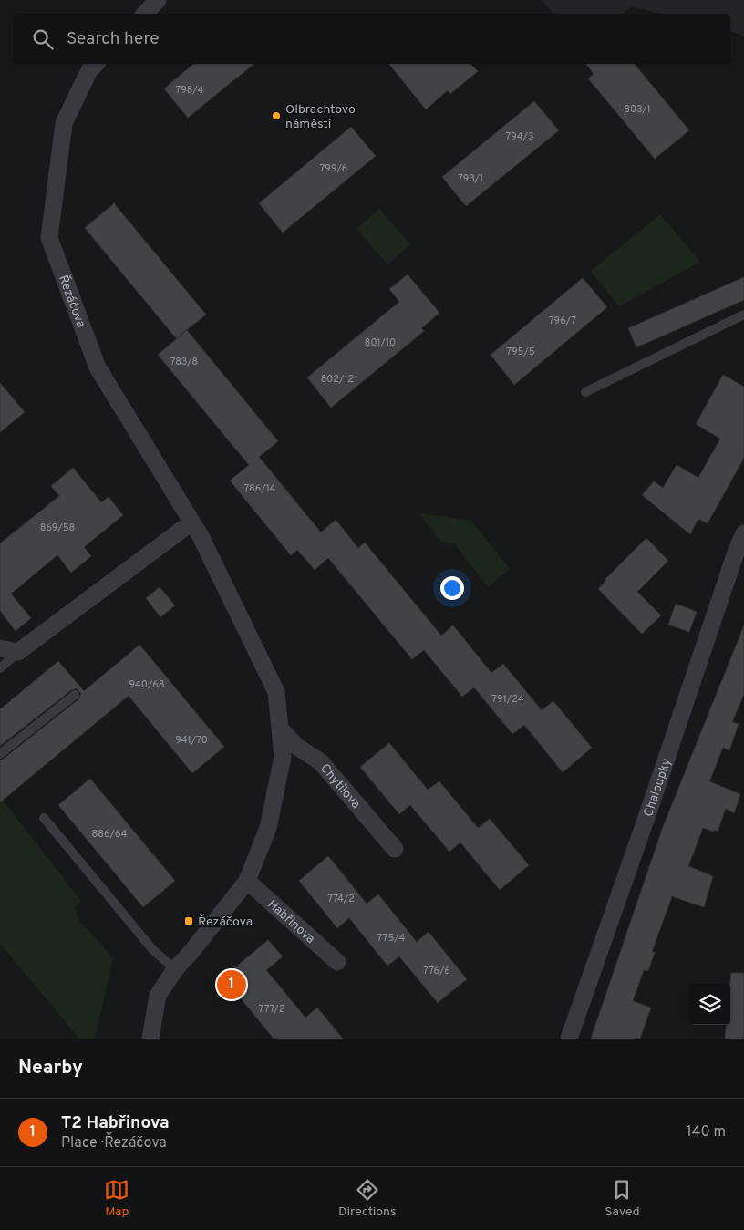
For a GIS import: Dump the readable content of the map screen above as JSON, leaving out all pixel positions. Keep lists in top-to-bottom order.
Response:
{
  "streets": {
    "street": [
      "Řezáčova",
      "Chytilova",
      "Chaloupky",
      "Habřinova"
    ]
  },
  "crossings": [
    ["Řezáčova", "Chytilova"],
    ["Řezáčova", "Habřinova"]
  ],
  "places": {
    "other": ["Olbrachtovo náměstí"],
    "transit": ["Řezáčova"]
  },
  "house_numbers": [
    "798/4",
    "803/1",
    "794/3",
    "799/6",
    "793/1",
    "796/7",
    "801/10",
    "795/5",
    "783/8",
    "802/12",
    "786/14",
    "869/58",
    "940/68",
    "791/24",
    "941/70",
    "886/64",
    "774/2",
    "775/4",
    "776/6",
    "777/2"
  ],
  "page": {
    "search": "Search here",
    "pins": "1",
    "heading": "Nearby",
    "list": [
      {
        "mark": "1",
        "name": "T2 Habřinova",
        "note": "Place · Řezáčova",
        "value": "140 m"
      }
    ],
    "nav": ["Map", "Directions", "Saved"]
  }
}
